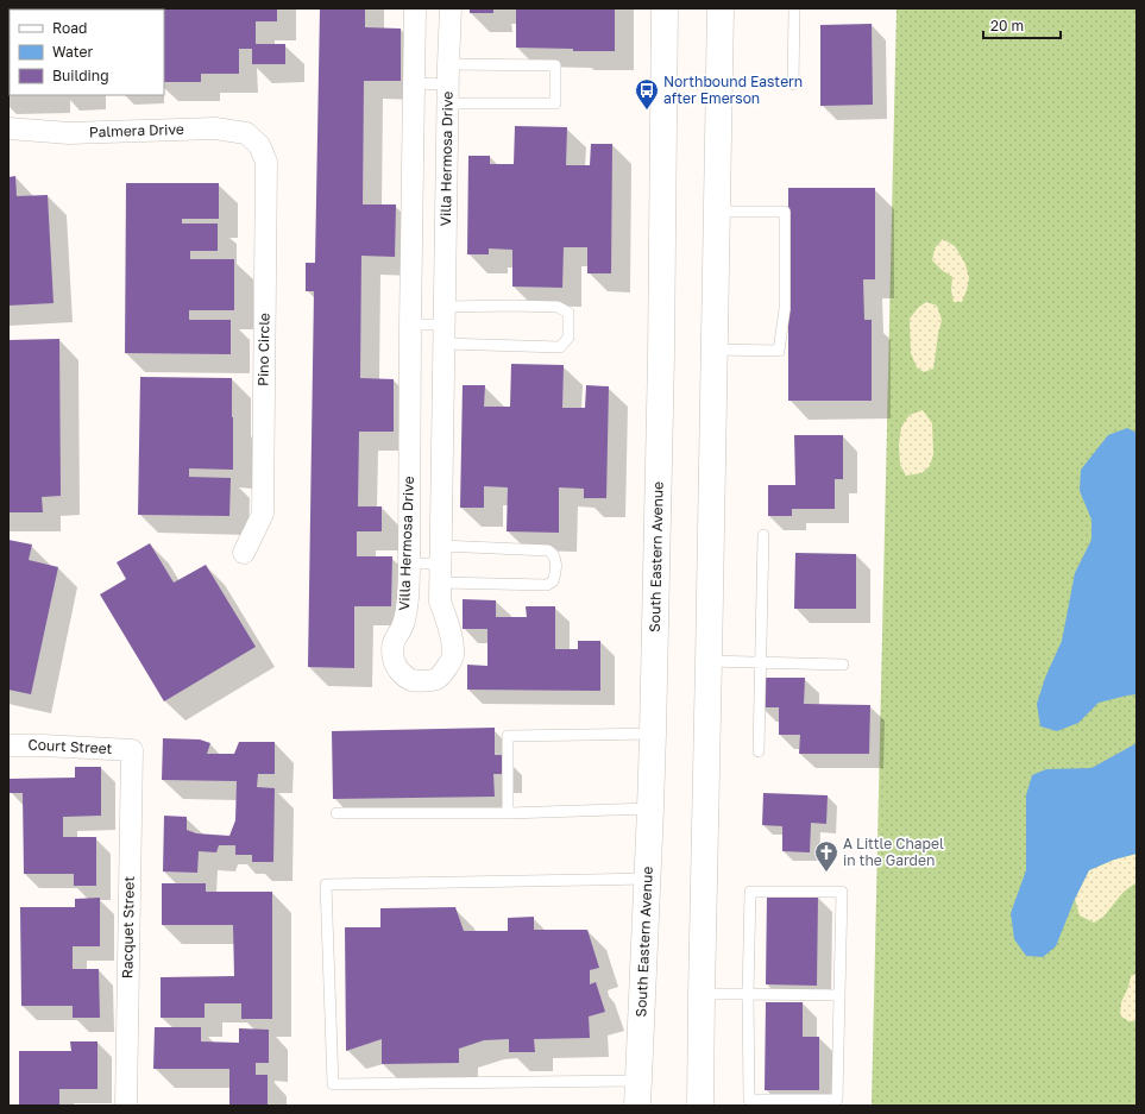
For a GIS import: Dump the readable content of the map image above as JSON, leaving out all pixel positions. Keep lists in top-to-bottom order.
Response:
{
  "streets": {
    "main road": ["South Eastern Avenue"],
    "street": [
      "Palmera Drive",
      "Villa Hermosa Drive",
      "Pino Circle",
      "Court Street",
      "Racquet Street"
    ]
  },
  "crossings": [
    ["Palmera Drive", "Pino Circle"],
    ["Court Street", "Racquet Street"]
  ],
  "places": {
    "bus stop": ["Northbound Eastern after Emerson"],
    "church": ["A Little Chapel in the Garden"]
  },
  "legend": ["Road", "Water", "Building"],
  "scale_bar": "20 m"
}
